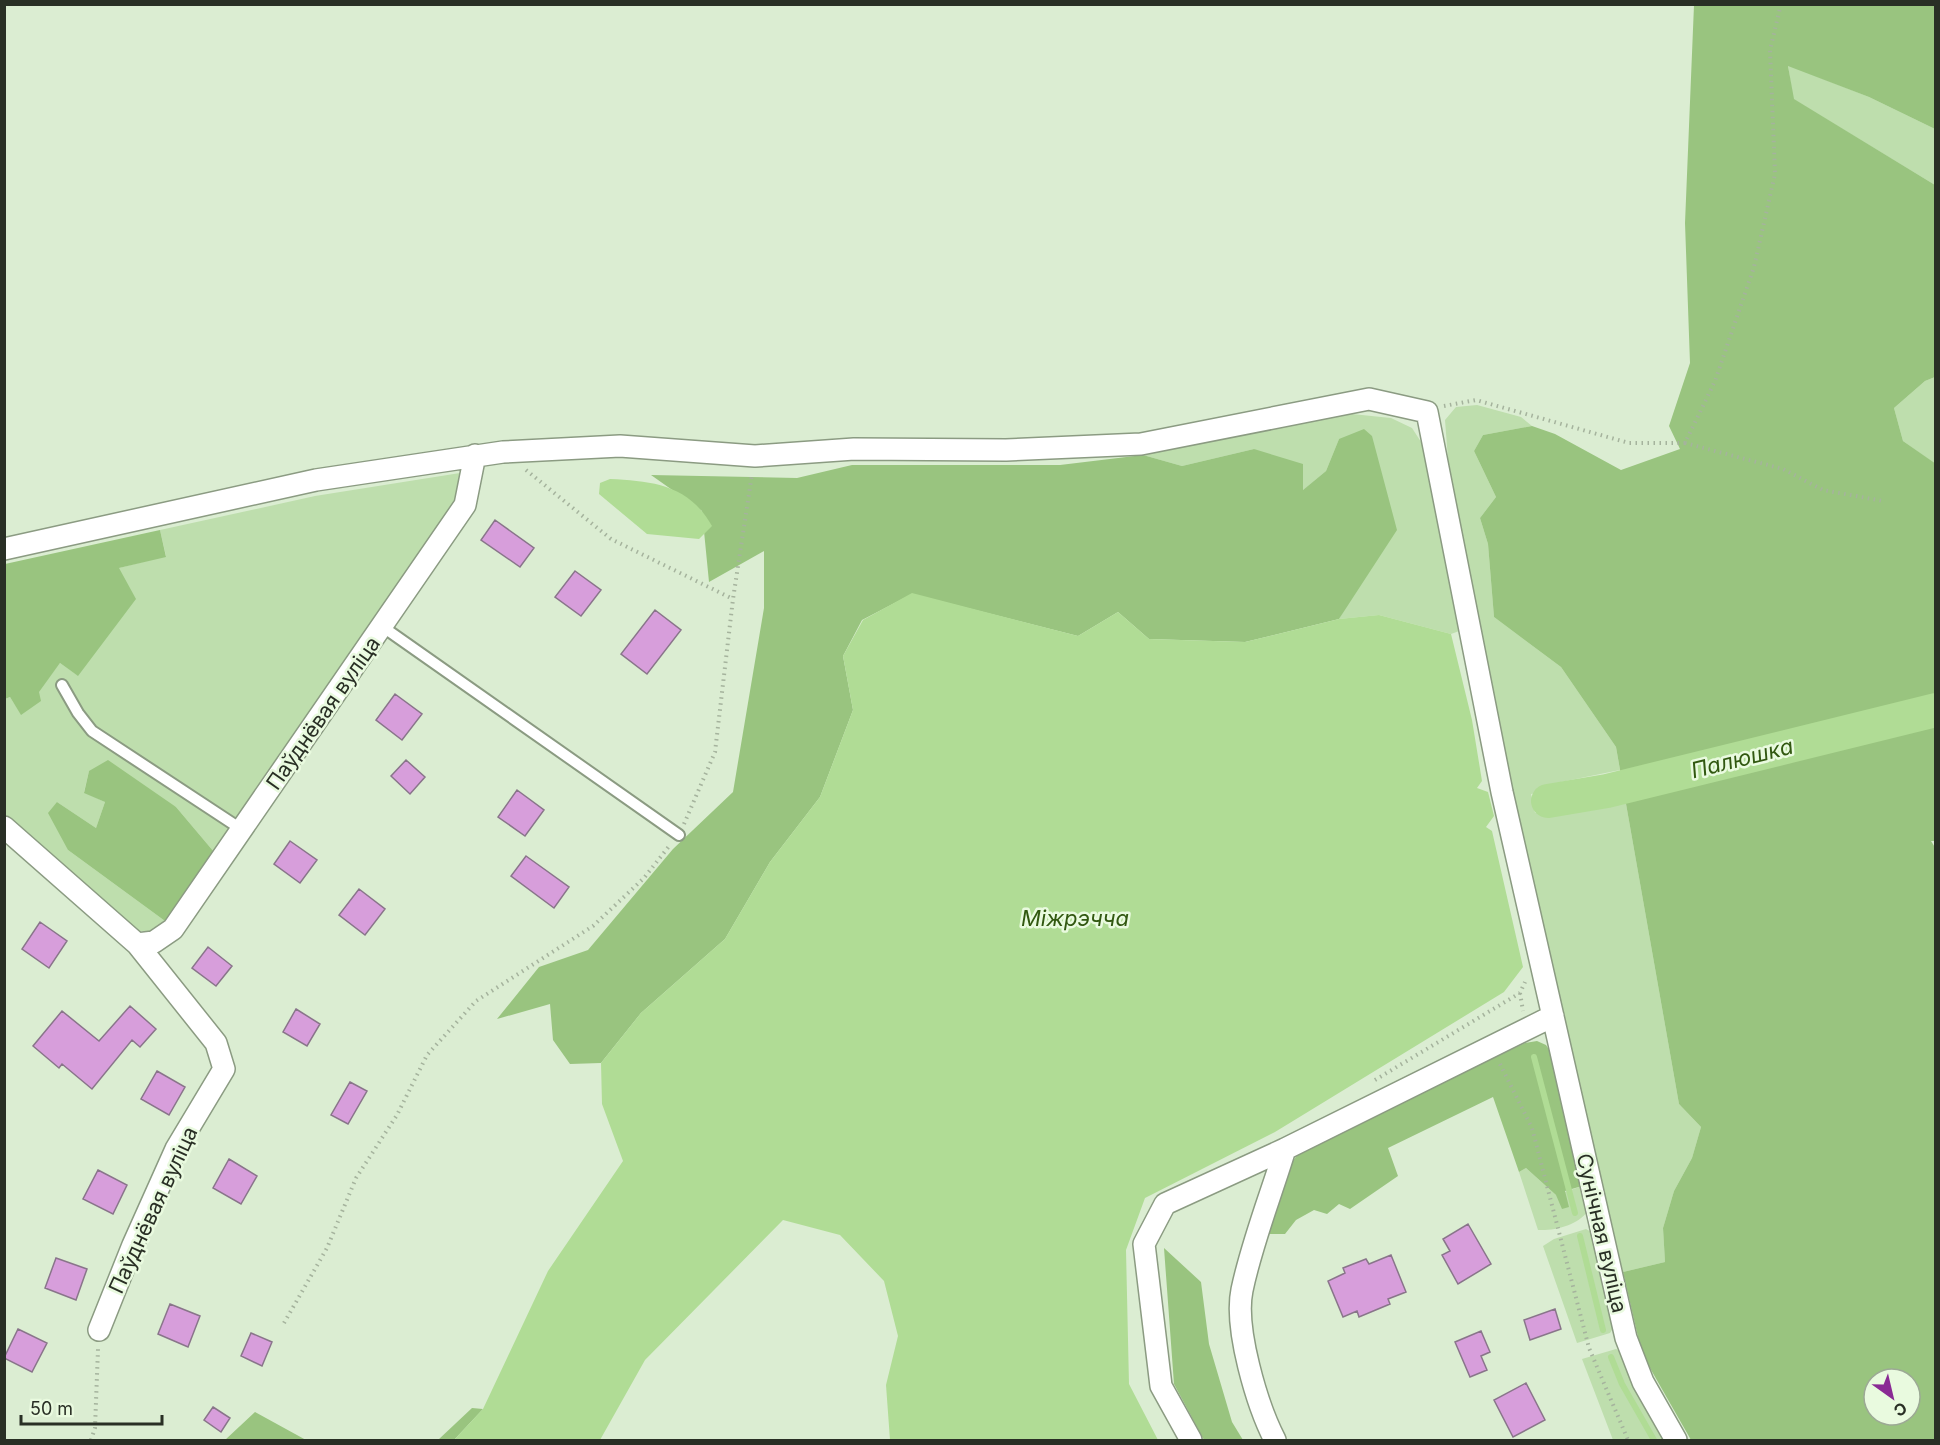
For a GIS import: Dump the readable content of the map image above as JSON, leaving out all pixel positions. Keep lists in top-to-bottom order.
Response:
{
  "streets": {
    "street": ["Паўднёвая вуліца", "Сунічная вуліца"]
  },
  "water": ["Палюшка", "Міжрэчча"],
  "scale_bar": "50 m",
  "north": "bottom right"
}
